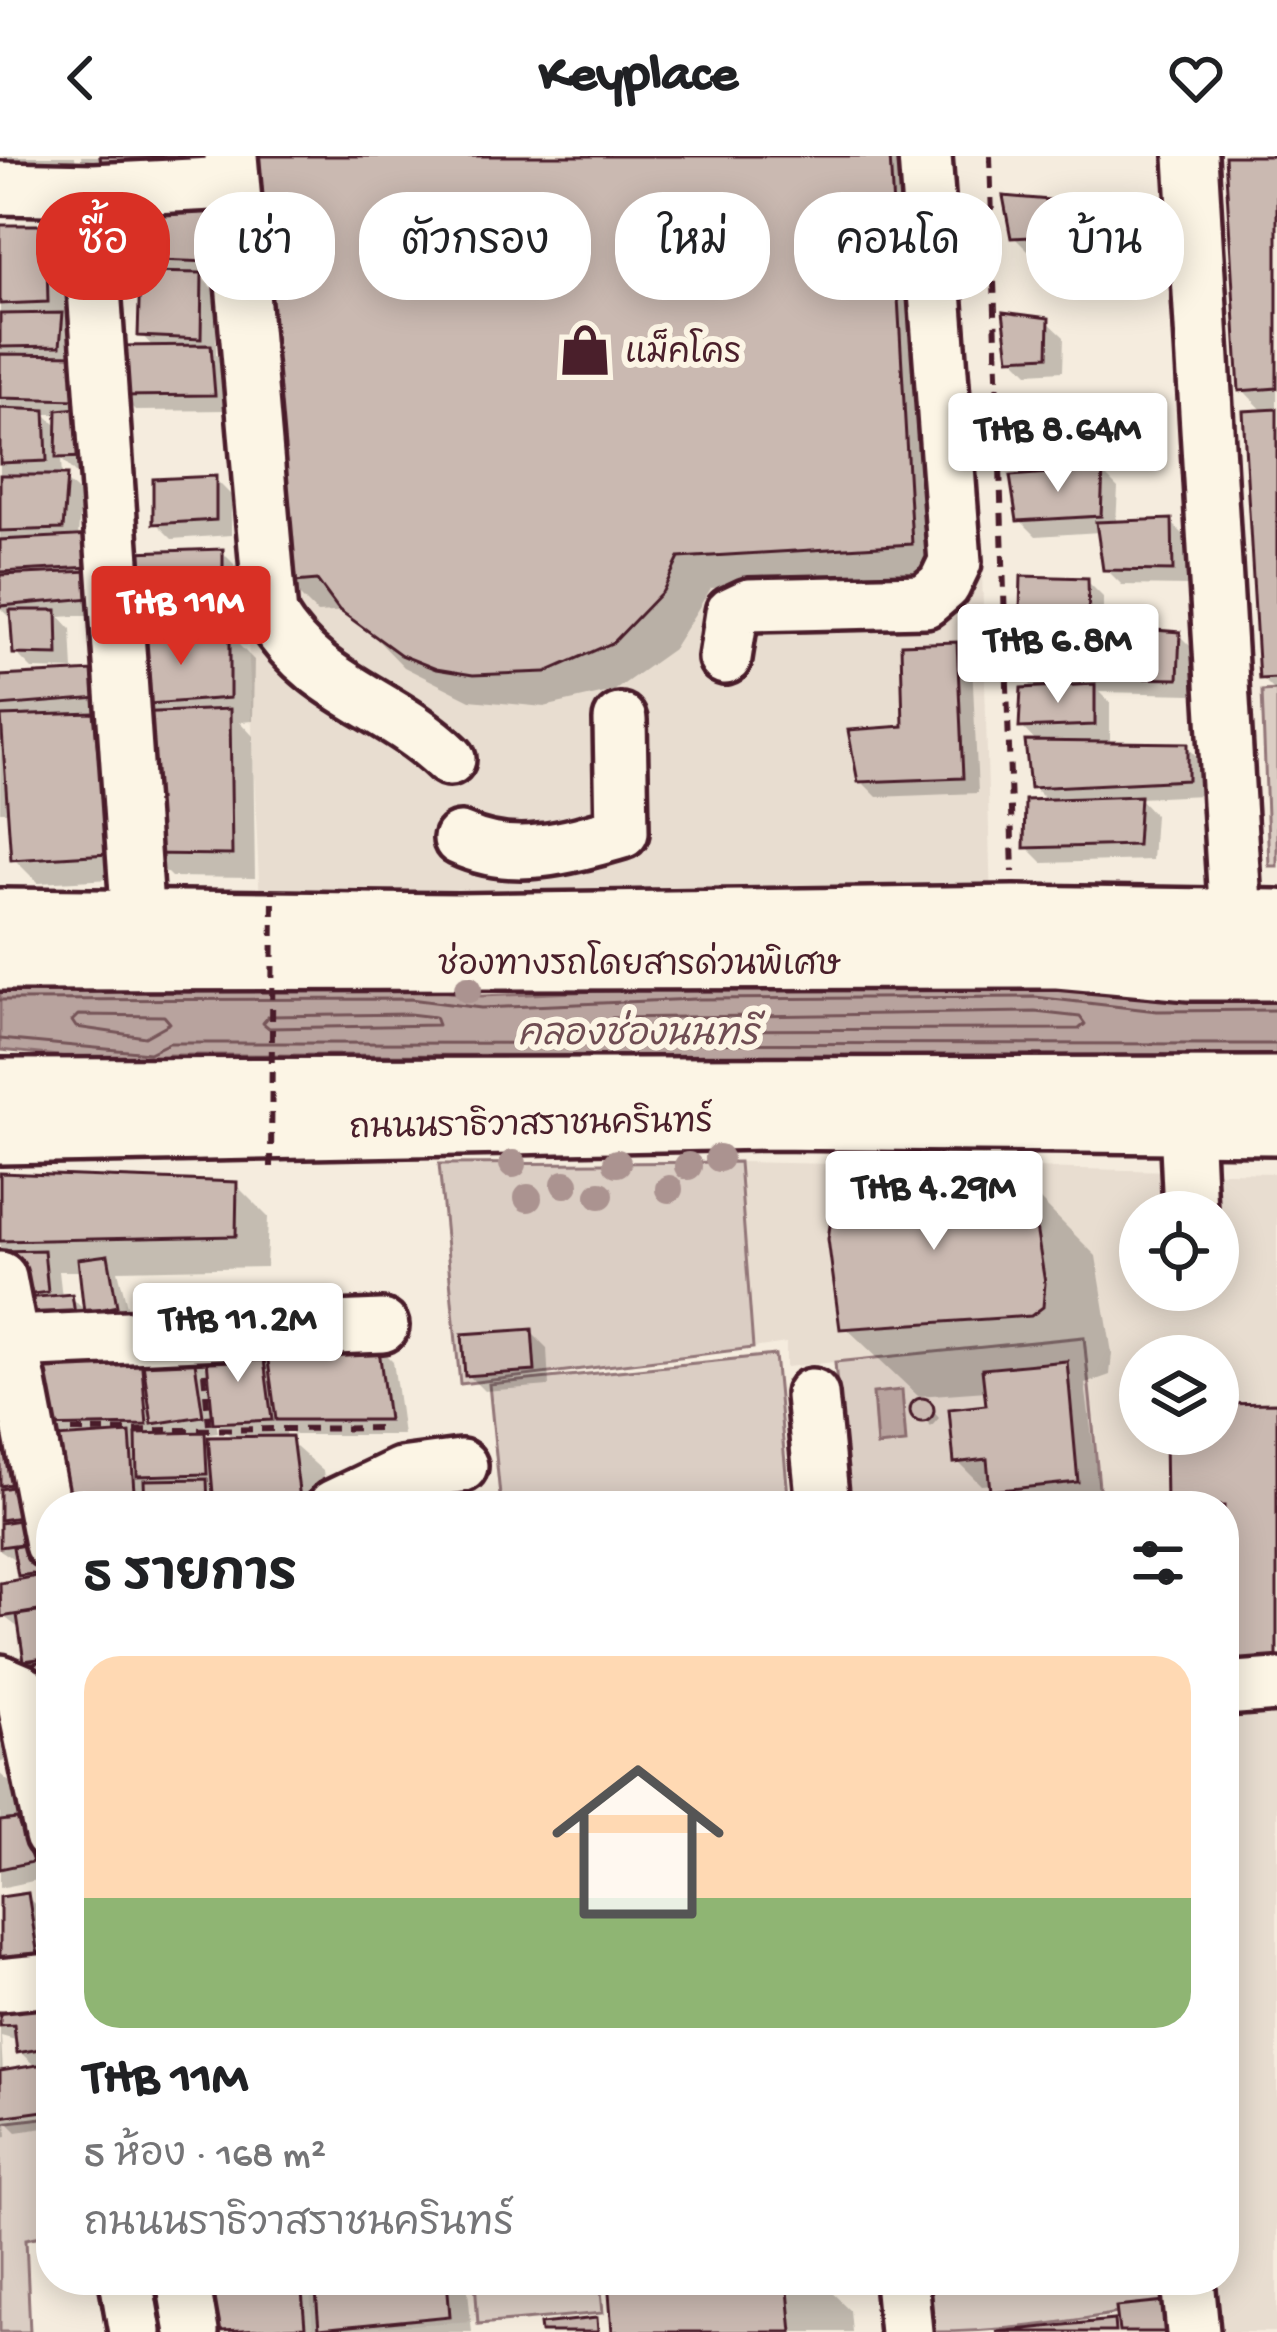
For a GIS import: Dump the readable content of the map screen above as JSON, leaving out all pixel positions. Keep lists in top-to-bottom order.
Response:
{
  "streets": {
    "main road": ["ถนนนราธิวาสราชนครินทร์"],
    "street": ["ช่องทางรถโดยสารด่วนพิเศษ"]
  },
  "water": ["คลองช่องนนทรี"],
  "places": {
    "shop": ["แม็คโคร"]
  },
  "page": {
    "header": "Keyplace",
    "chip": [
      "ซื้อ",
      "เช่า",
      "ตัวกรอง",
      "ใหม่",
      "คอนโด",
      "บ้าน"
    ],
    "price": [
      "THB 8.64M",
      "THB 11M",
      "THB 6.8M",
      "THB 4.29M",
      "THB 11.2M"
    ],
    "heading": "5 รายการ",
    "list": [
      {
        "name": "THB 11M",
        "note": "5 ห้อง · 168 m² · ถนนนราธิวาสราชนครินทร์"
      }
    ]
  }
}
